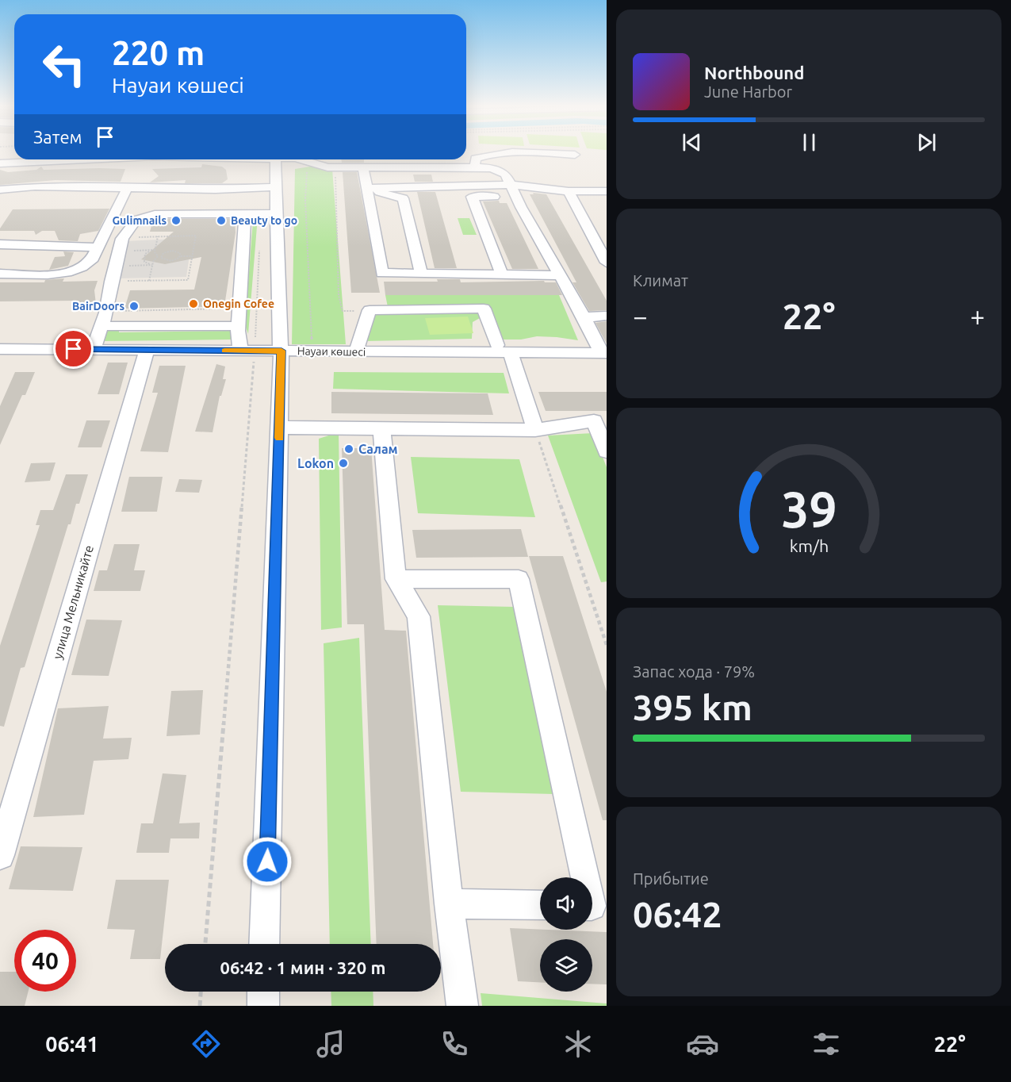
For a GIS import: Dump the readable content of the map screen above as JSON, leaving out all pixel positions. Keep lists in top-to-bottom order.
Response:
{
  "streets": {
    "street": ["Науаи көшесі", "улица Мельникайте"]
  },
  "crossings": [
    ["Науаи көшесі", "улица Мельникайте"]
  ],
  "places": [
    "Gulimnails",
    "Beauty to go",
    "Onegin Cofee",
    "BairDoors",
    "Салам",
    "Lokon"
  ],
  "page": {
    "turn": ["220 m", "Науаи көшесі"],
    "song": ["Northbound", "June Harbor"],
    "then": "Затем",
    "tile": [
      "Климат",
      ["Запас хода · 79%", "395 km"],
      ["Прибытие", "06:42"]
    ],
    "heat": ["−", "22°", "+"],
    "limit": "40",
    "trip": "06:42 · 1 мин · 320 m",
    "tabs": ["06:41", "22°"],
    "gauge": ["39", "km/h"]
  }
}
